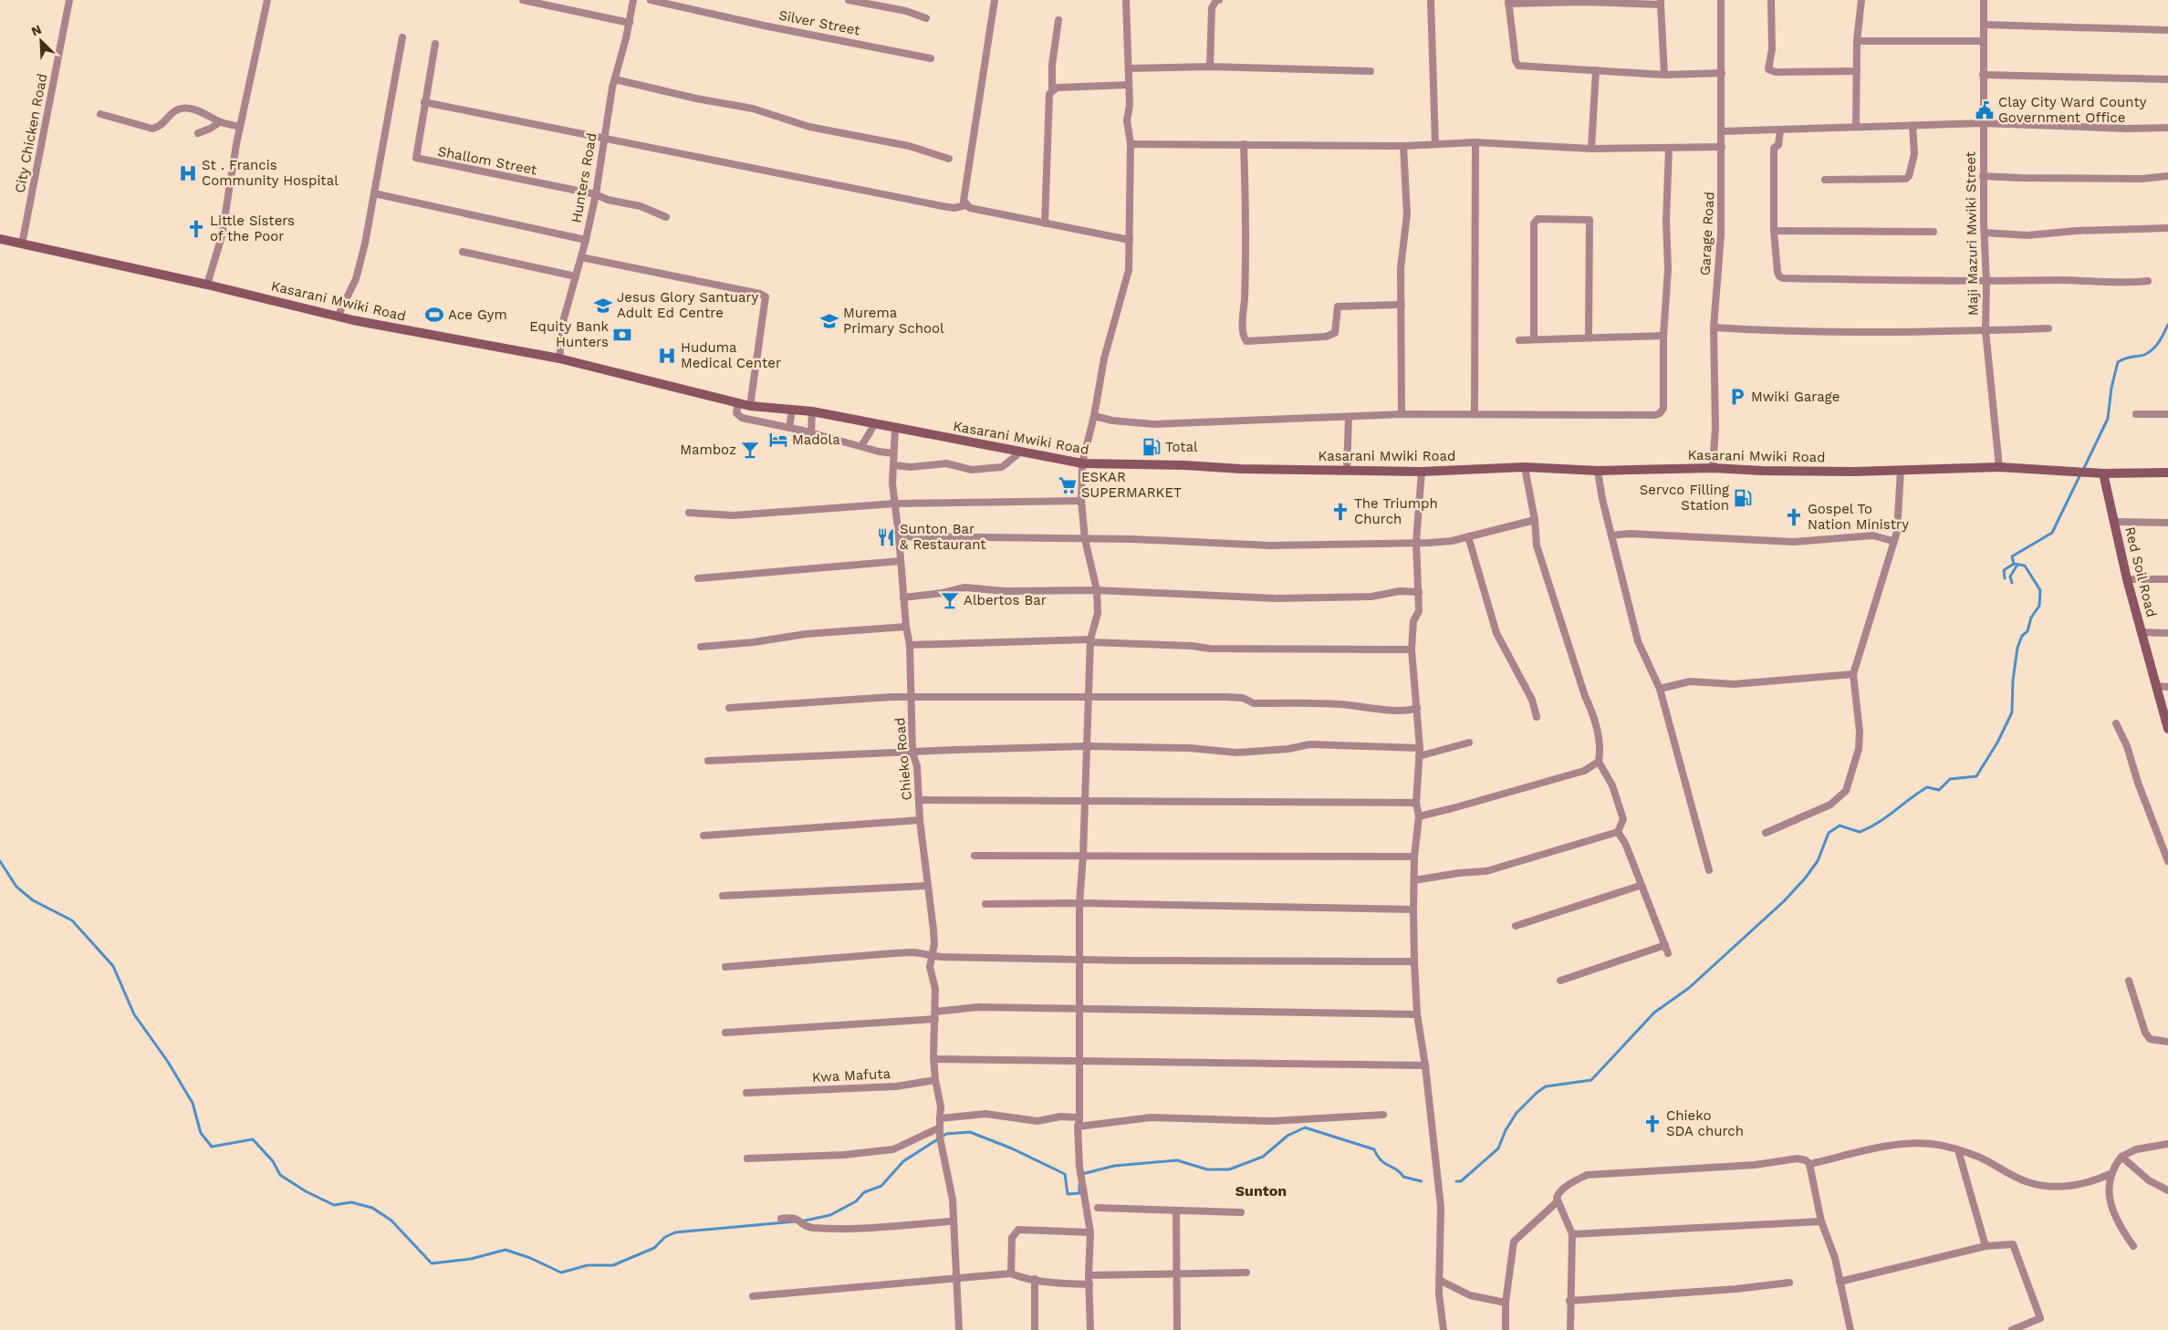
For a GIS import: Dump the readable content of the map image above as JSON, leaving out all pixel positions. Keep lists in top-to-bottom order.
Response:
{
  "streets": {
    "main road": ["Kasarani Mwiki Road", "Red Soil Road"],
    "street": [
      "Silver Street",
      "City Chicken Road",
      "Shallom Street",
      "Hunters Road",
      "Garage Road",
      "Maji Mazuri Mwiki Street",
      "Chieko Road",
      "Kwa Mafuta"
    ]
  },
  "crossings": [
    ["City Chicken Road", "Kasarani Mwiki Road"],
    ["Shallom Street", "Hunters Road"],
    ["Hunters Road", "Kasarani Mwiki Road"],
    ["Garage Road", "Kasarani Mwiki Road"],
    ["Maji Mazuri Mwiki Street", "Kasarani Mwiki Road"],
    ["Kasarani Mwiki Road", "Red Soil Road"],
    ["Kasarani Mwiki Road", "Chieko Road"]
  ],
  "districts": ["Sunton"],
  "places": {
    "public building": ["Clay City Ward County Government Office"],
    "hospital": ["St . Francis Community Hospital", "Huduma Medical Center"],
    "church": [
      "Little Sisters of the Poor",
      "The Triumph Church",
      "Gospel To Nation Ministry",
      "Chieko SDA church"
    ],
    "school or university": ["Jesus Glory Santuary Adult Ed Centre", "Murema Primary School"],
    "sports": ["Ace Gym"],
    "bank": ["Equity Bank Hunters"],
    "parking": ["Mwiki Garage"],
    "hotel": ["Madola"],
    "fuel station": ["Total", "Servco Filling Station"],
    "bar": ["Mamboz", "Albertos Bar"],
    "supermarket": ["ESKAR SUPERMARKET"],
    "restaurant": ["Sunton Bar & Restaurant"]
  },
  "north": "top left"
}
